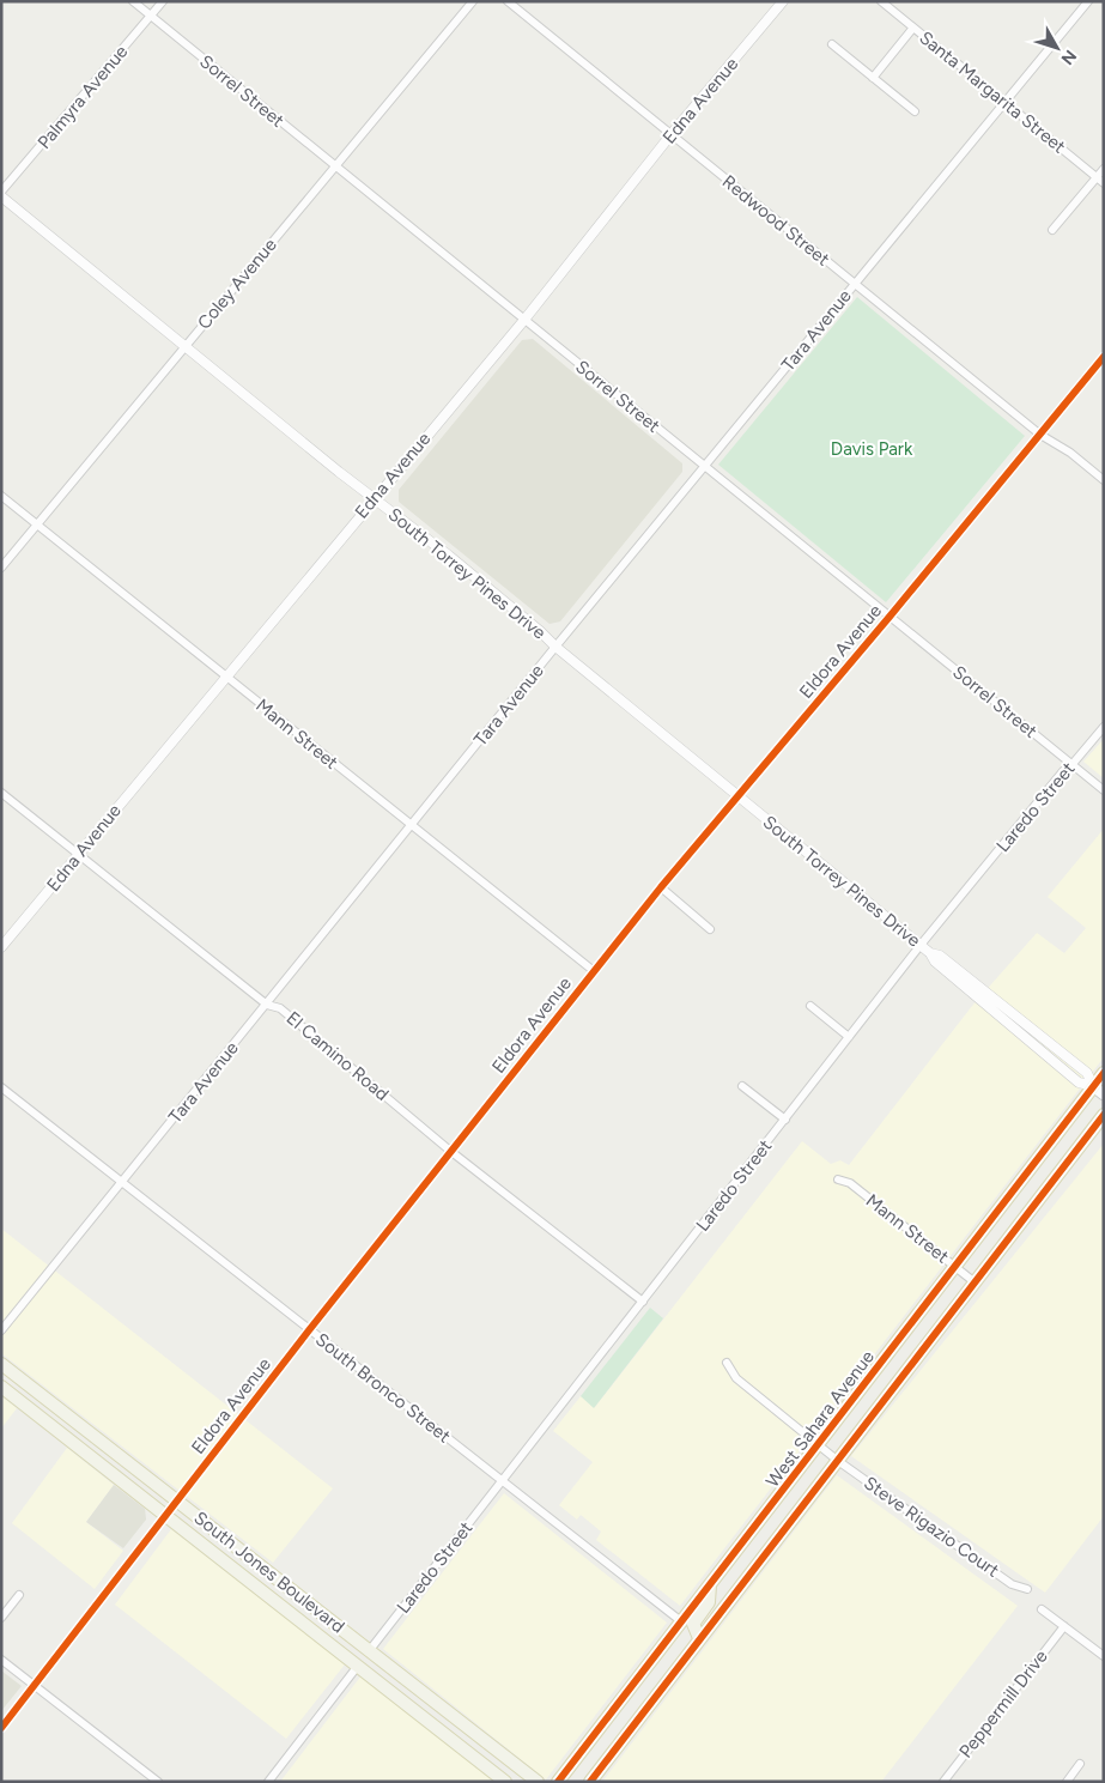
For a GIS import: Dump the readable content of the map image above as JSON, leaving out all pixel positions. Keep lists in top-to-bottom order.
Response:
{
  "streets": {
    "main road": ["South Torrey Pines Drive", "West Sahara Avenue", "South Jones Boulevard"],
    "street": [
      "Sorrel Street",
      "Santa Margarita Street",
      "Palmyra Avenue",
      "Edna Avenue",
      "Redwood Street",
      "Coley Avenue",
      "Tara Avenue",
      "Eldora Avenue",
      "Mann Street",
      "Laredo Street",
      "El Camino Road",
      "South Bronco Street",
      "Steve Rigazio Court",
      "Peppermill Drive"
    ]
  },
  "crossings": [
    ["Sorrel Street", "Palmyra Avenue"],
    ["Sorrel Street", "Edna Avenue"],
    ["Sorrel Street", "Coley Avenue"],
    ["Sorrel Street", "Tara Avenue"],
    ["Sorrel Street", "Eldora Avenue"],
    ["Sorrel Street", "Laredo Street"],
    ["Santa Margarita Street", "Tara Avenue"],
    ["Palmyra Avenue", "South Torrey Pines Drive"],
    ["Edna Avenue", "Redwood Street"],
    ["Edna Avenue", "South Torrey Pines Drive"],
    ["Edna Avenue", "Mann Street"],
    ["Edna Avenue", "El Camino Road"],
    ["Redwood Street", "Tara Avenue"],
    ["Redwood Street", "Eldora Avenue"],
    ["Coley Avenue", "South Torrey Pines Drive"],
    ["Coley Avenue", "Mann Street"],
    ["Tara Avenue", "South Torrey Pines Drive"],
    ["Tara Avenue", "Mann Street"],
    ["Tara Avenue", "El Camino Road"],
    ["Tara Avenue", "South Bronco Street"],
    ["South Torrey Pines Drive", "Eldora Avenue"],
    ["South Torrey Pines Drive", "Laredo Street"],
    ["South Torrey Pines Drive", "West Sahara Avenue"],
    ["Eldora Avenue", "Mann Street"],
    ["Eldora Avenue", "El Camino Road"],
    ["Eldora Avenue", "South Bronco Street"],
    ["Eldora Avenue", "South Jones Boulevard"],
    ["Mann Street", "West Sahara Avenue"],
    ["Laredo Street", "El Camino Road"],
    ["Laredo Street", "South Bronco Street"],
    ["Laredo Street", "South Jones Boulevard"],
    ["South Bronco Street", "West Sahara Avenue"]
  ],
  "parks": ["Davis Park"],
  "north": "bottom right"
}
